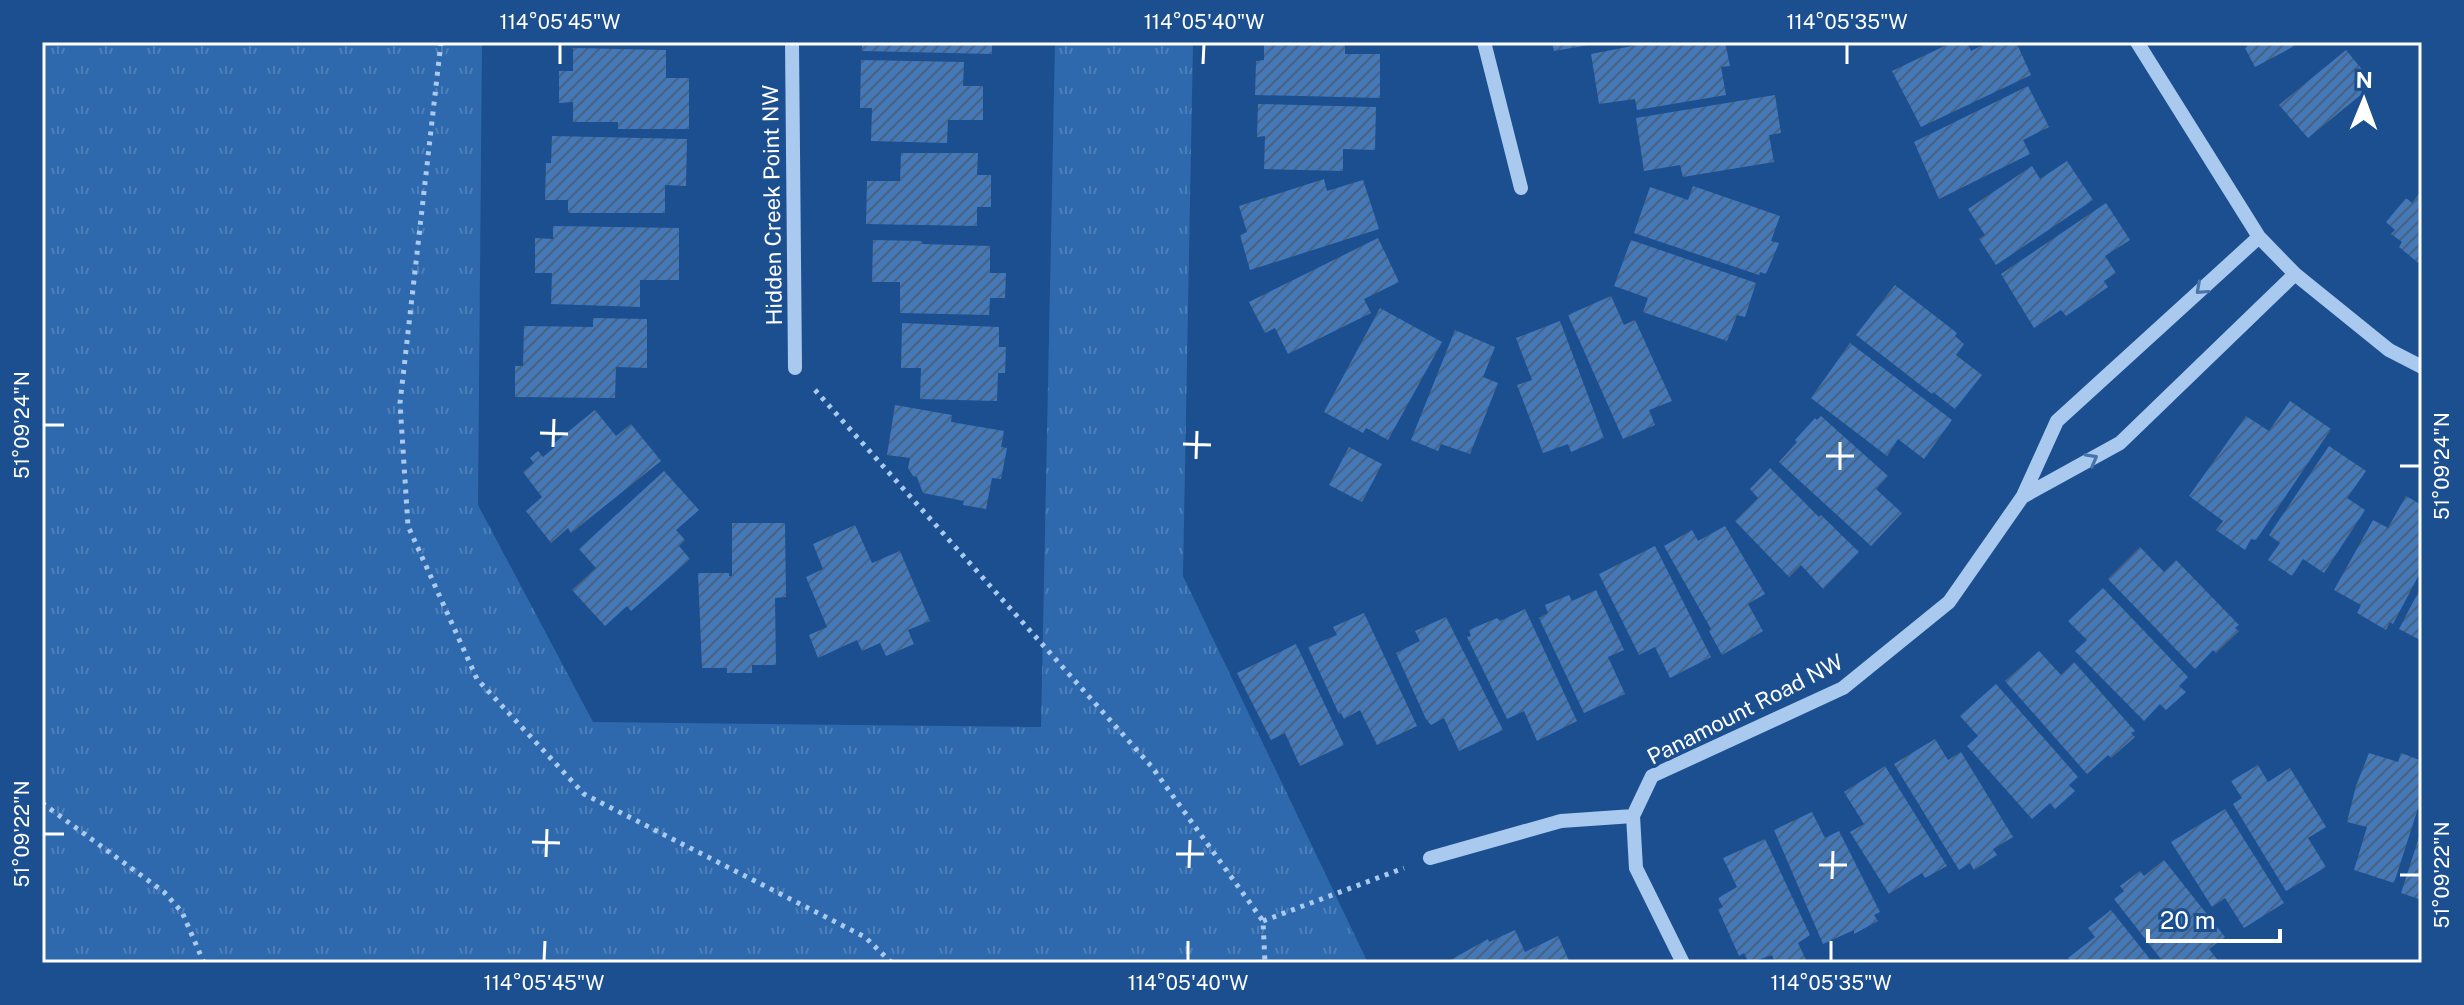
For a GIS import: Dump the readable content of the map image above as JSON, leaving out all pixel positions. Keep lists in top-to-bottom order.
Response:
{
  "streets": {
    "street": ["Hidden Creek Point NW", "Panamount Road NW"]
  },
  "scale_bar": "20 m",
  "north": "top",
  "coordinates": [
    "114°05'45\"W",
    "114°05'40\"W",
    "114°05'35\"W",
    "51°09'24\"N",
    "51°09'22\"N"
  ]
}
